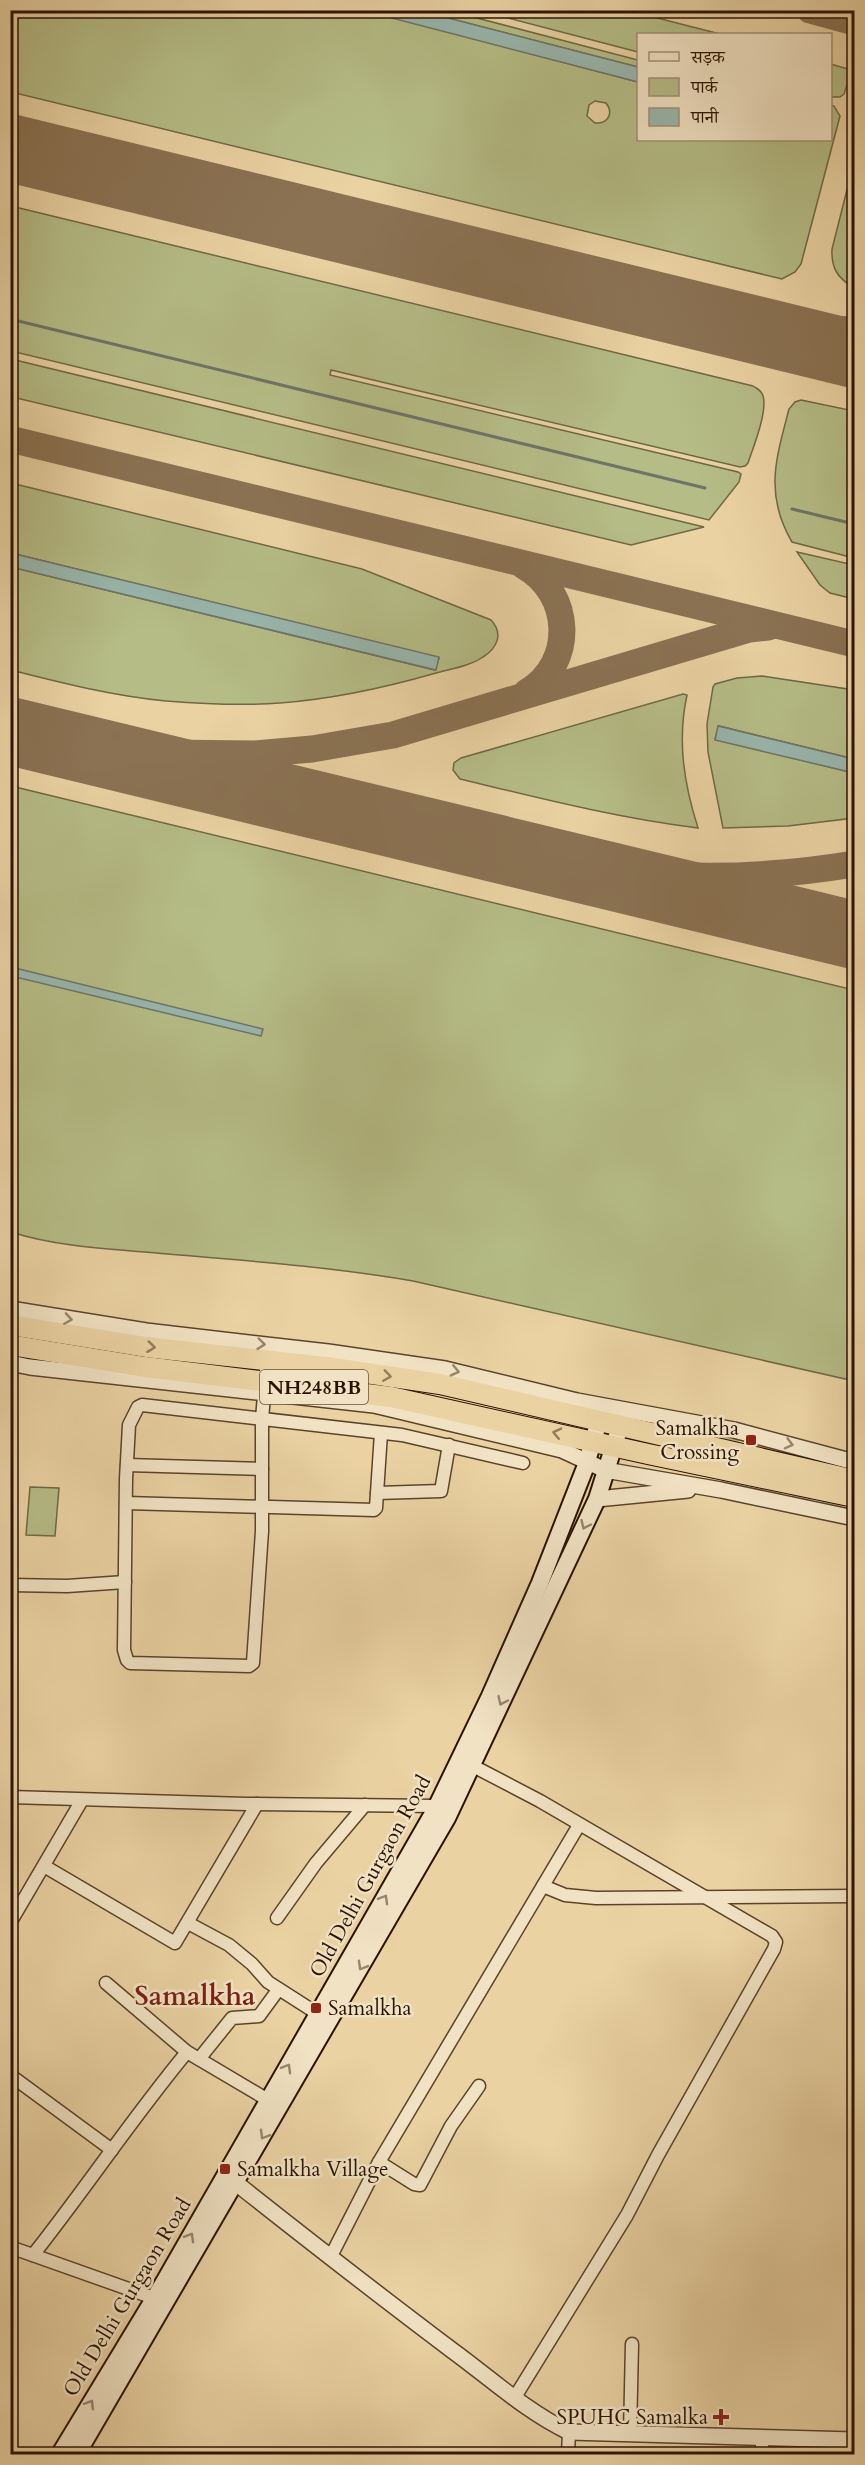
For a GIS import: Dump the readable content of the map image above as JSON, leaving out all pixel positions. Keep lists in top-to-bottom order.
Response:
{
  "streets": {
    "highway": ["NH248BB"],
    "main road": ["Old Delhi Gurgaon Road"]
  },
  "crossings": [
    ["NH248BB", "Old Delhi Gurgaon Road"]
  ],
  "districts": ["Samalkha"],
  "places": {
    "transit": ["Samalkha Crossing", "Samalkha", "Samalkha Village"],
    "health": ["SPUHC Samalka"]
  },
  "legend": ["सड़क", "पार्क", "पानी"]
}
